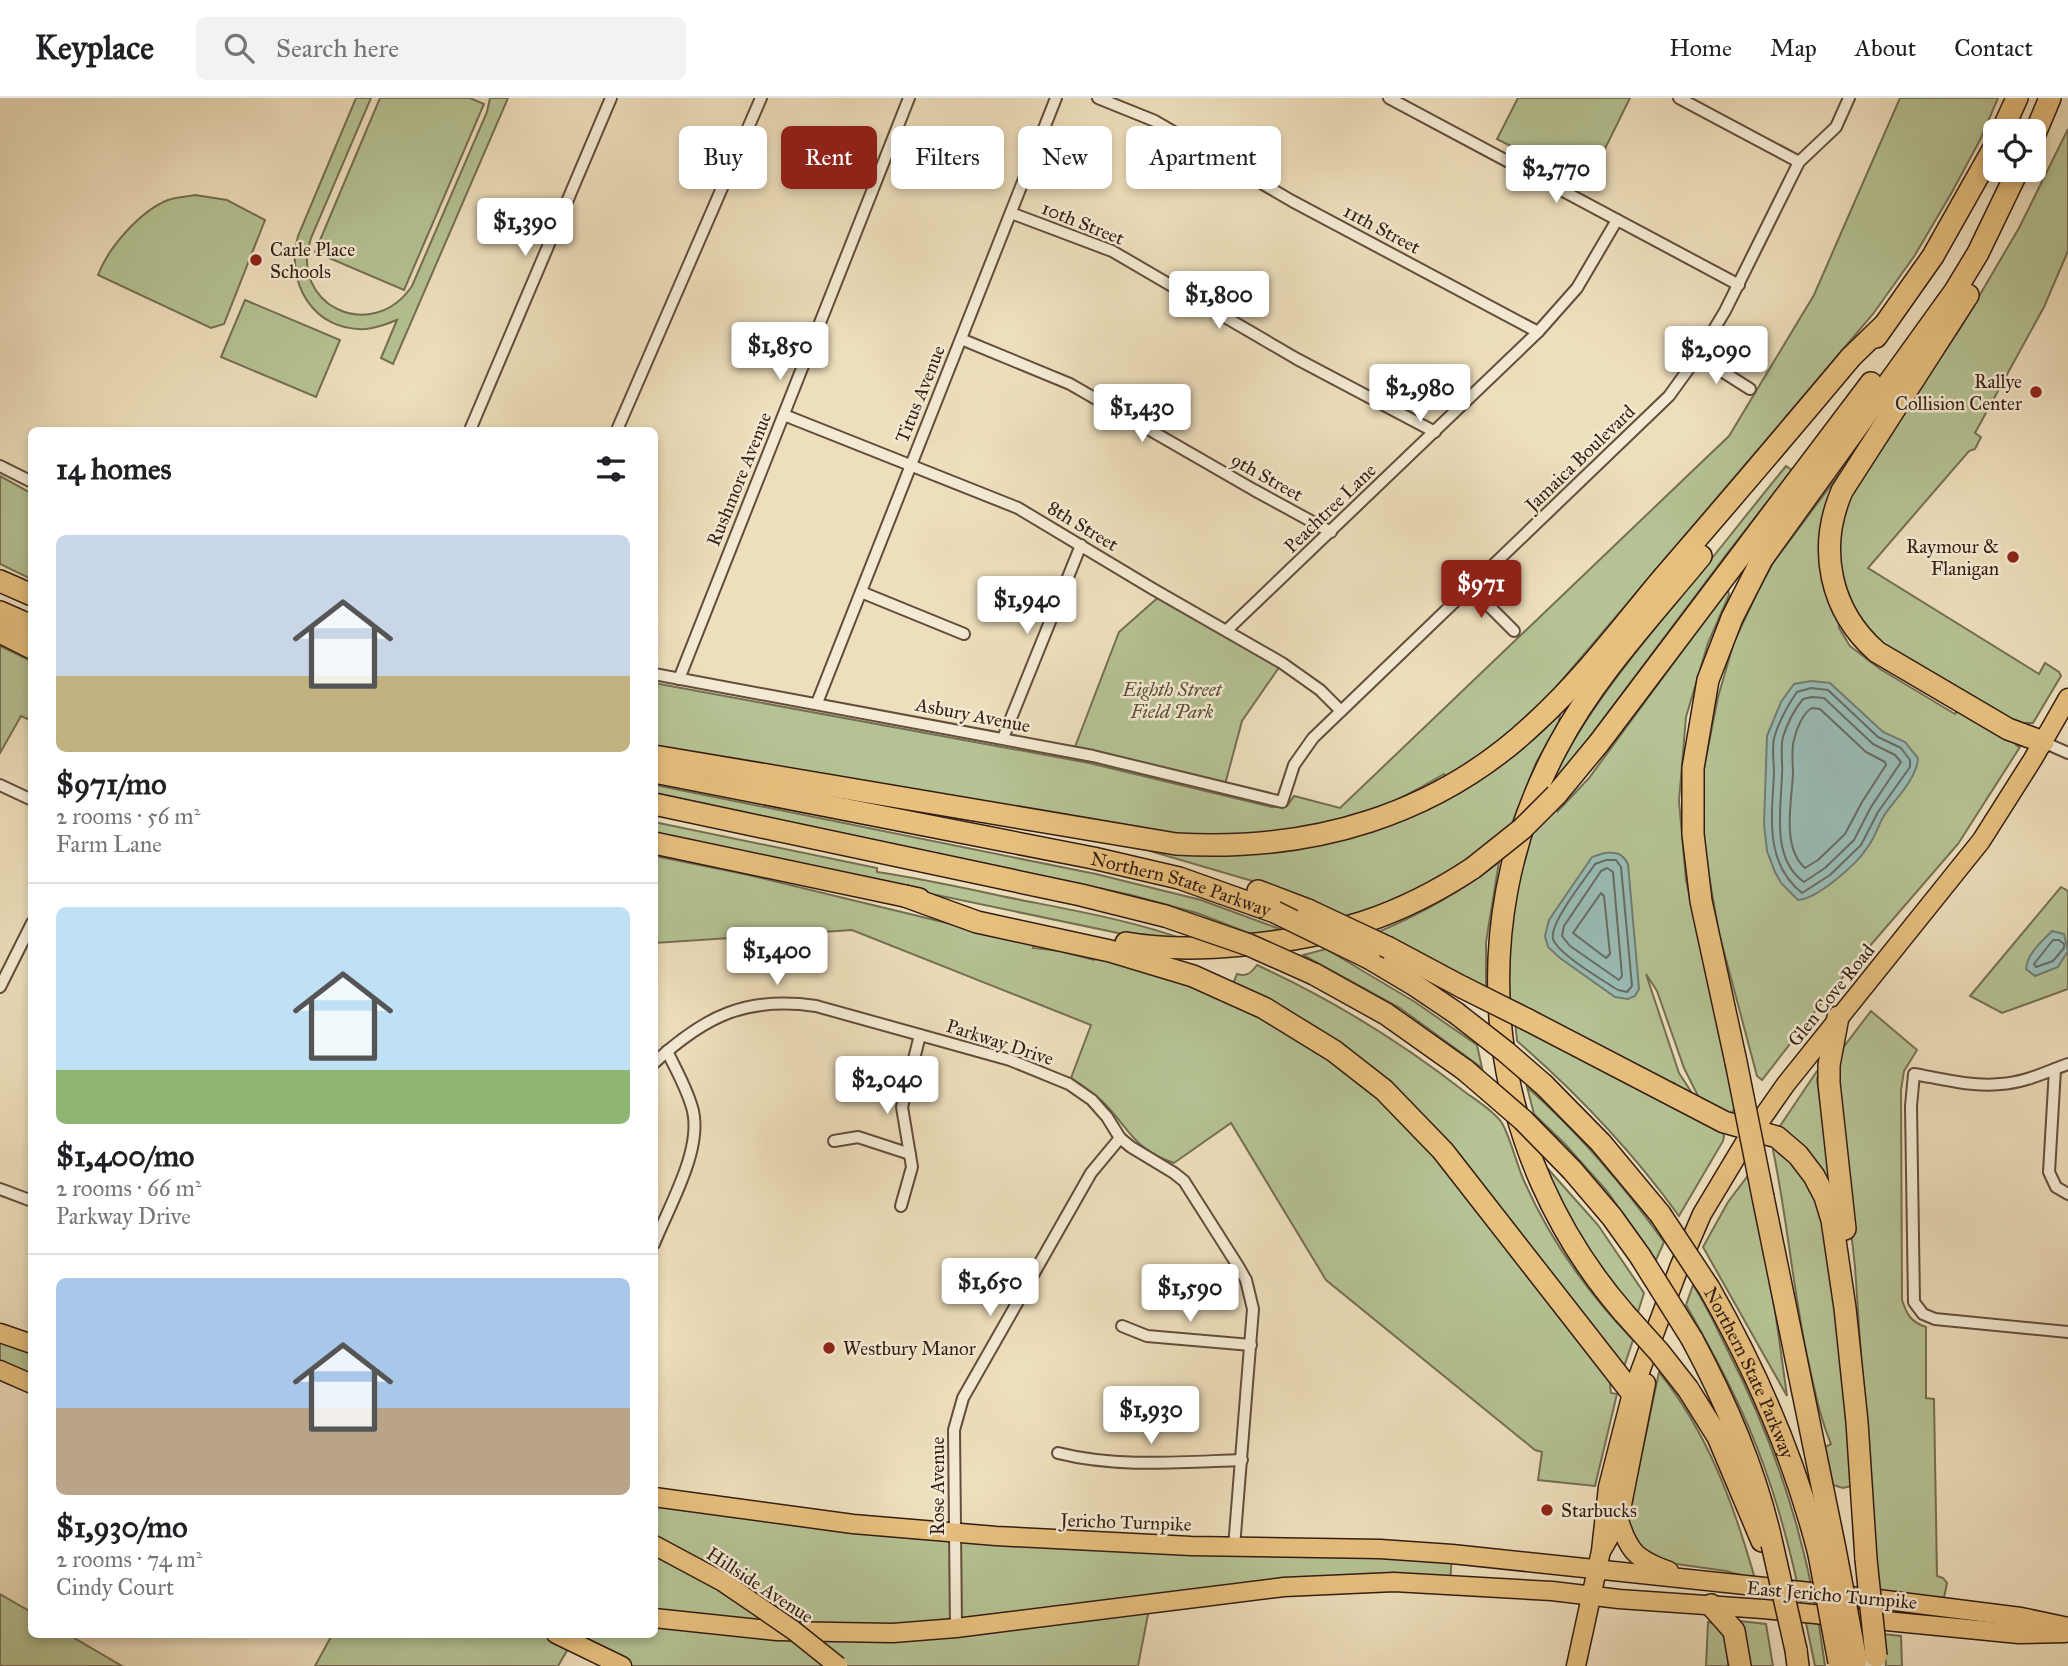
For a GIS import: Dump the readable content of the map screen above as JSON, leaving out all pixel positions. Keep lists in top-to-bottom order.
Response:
{
  "streets": {
    "highway": ["Northern State Parkway"],
    "main road": [
      "Glen Cove Road",
      "Jericho Turnpike",
      "Hillside Avenue",
      "East Jericho Turnpike"
    ],
    "street": [
      "10th Street",
      "11th Street",
      "Titus Avenue",
      "Jamaica Boulevard",
      "9th Street",
      "Rushmore Avenue",
      "Peachtree Lane",
      "8th Street",
      "Asbury Avenue",
      "Parkway Drive",
      "Rose Avenue"
    ]
  },
  "crossings": [
    ["10th Street", "Titus Avenue"],
    ["10th Street", "Peachtree Lane"],
    ["11th Street", "Peachtree Lane"],
    ["Titus Avenue", "9th Street"],
    ["Titus Avenue", "8th Street"],
    ["Titus Avenue", "Asbury Avenue"],
    ["Jamaica Boulevard", "8th Street"],
    ["Jamaica Boulevard", "Asbury Avenue"],
    ["9th Street", "Peachtree Lane"],
    ["Rushmore Avenue", "8th Street"],
    ["Rushmore Avenue", "Asbury Avenue"],
    ["Peachtree Lane", "8th Street"],
    ["Glen Cove Road", "Jericho Turnpike"],
    ["Glen Cove Road", "East Jericho Turnpike"],
    ["Parkway Drive", "Rose Avenue"],
    ["Parkway Drive", "Jericho Turnpike"],
    ["Rose Avenue", "Jericho Turnpike"],
    ["Jericho Turnpike", "East Jericho Turnpike"]
  ],
  "parks": ["Eighth Street Field Park"],
  "places": [
    "Carle Place Schools",
    "Rallye Collision Center",
    "Raymour & Flanigan",
    "Westbury Manor",
    "Starbucks"
  ],
  "page": {
    "header": "Keyplace",
    "search": "Search here",
    "nav": [
      "Home",
      "Map",
      "About",
      "Contact"
    ],
    "chip": [
      "Buy",
      "Rent",
      "Filters",
      "New",
      "Apartment"
    ],
    "price": [
      "$2,770",
      "$1,390",
      "$1,800",
      "$1,850",
      "$2,090",
      "$2,980",
      "$1,430",
      "$971",
      "$1,940",
      "$1,400",
      "$2,040",
      "$1,650",
      "$1,590",
      "$1,930"
    ],
    "heading": "14 homes",
    "list": [
      {
        "name": "$971/mo",
        "note": "2 rooms · 56 m² · Farm Lane"
      },
      {
        "name": "$1,400/mo",
        "note": "2 rooms · 66 m² · Parkway Drive"
      },
      {
        "name": "$1,930/mo",
        "note": "2 rooms · 74 m² · Cindy Court"
      }
    ]
  }
}
